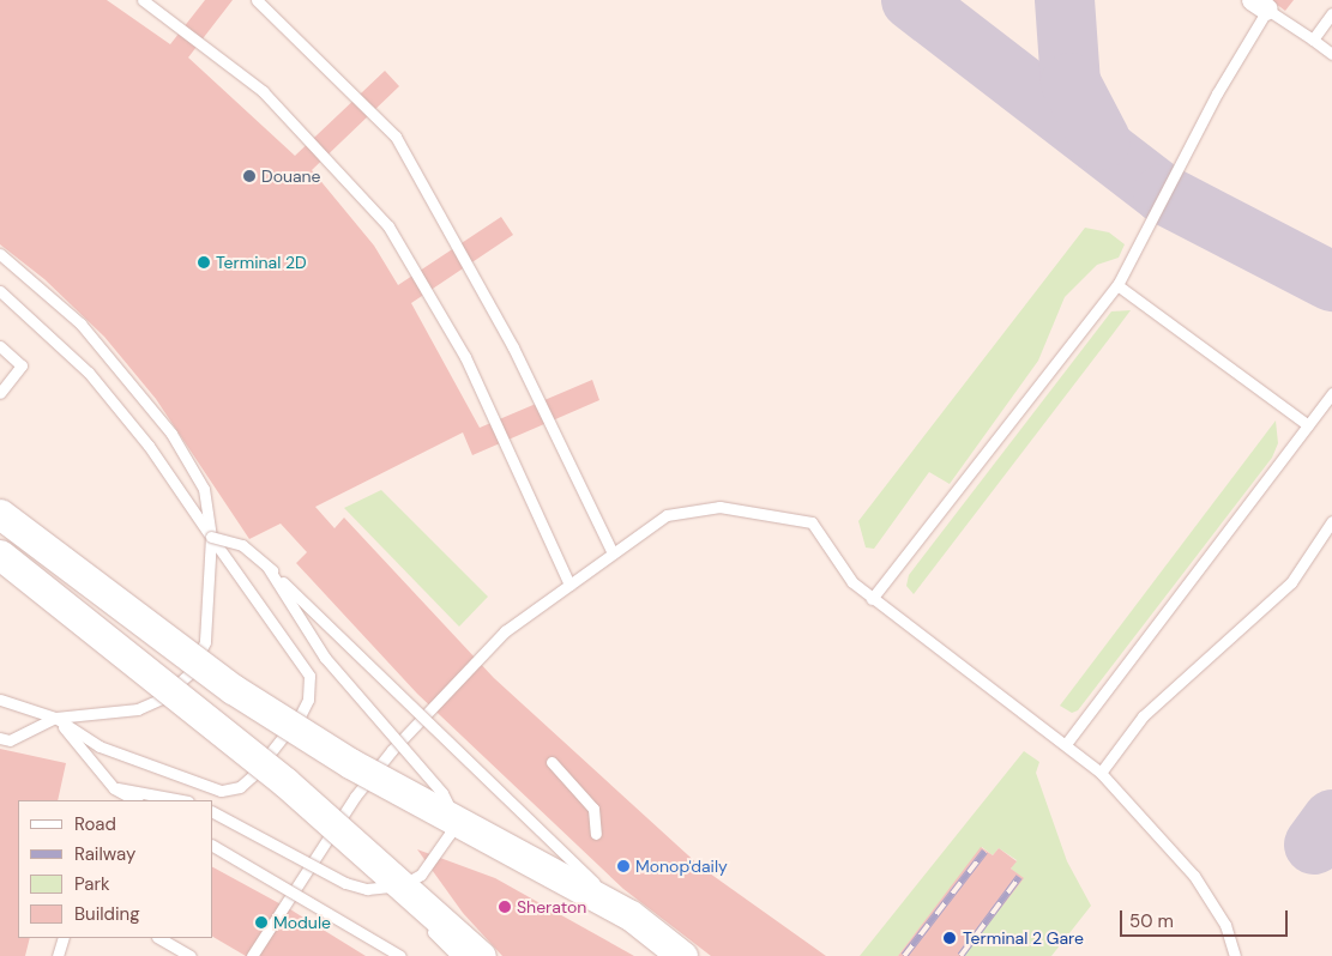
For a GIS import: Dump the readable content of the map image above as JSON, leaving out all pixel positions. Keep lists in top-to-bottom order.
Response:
{
  "places": [
    "Douane",
    "Terminal 2D",
    "Monop'daily",
    "Sheraton",
    "Module",
    "Terminal 2 Gare"
  ],
  "legend": [
    "Road",
    "Railway",
    "Park",
    "Building"
  ],
  "scale_bar": "50 m"
}
